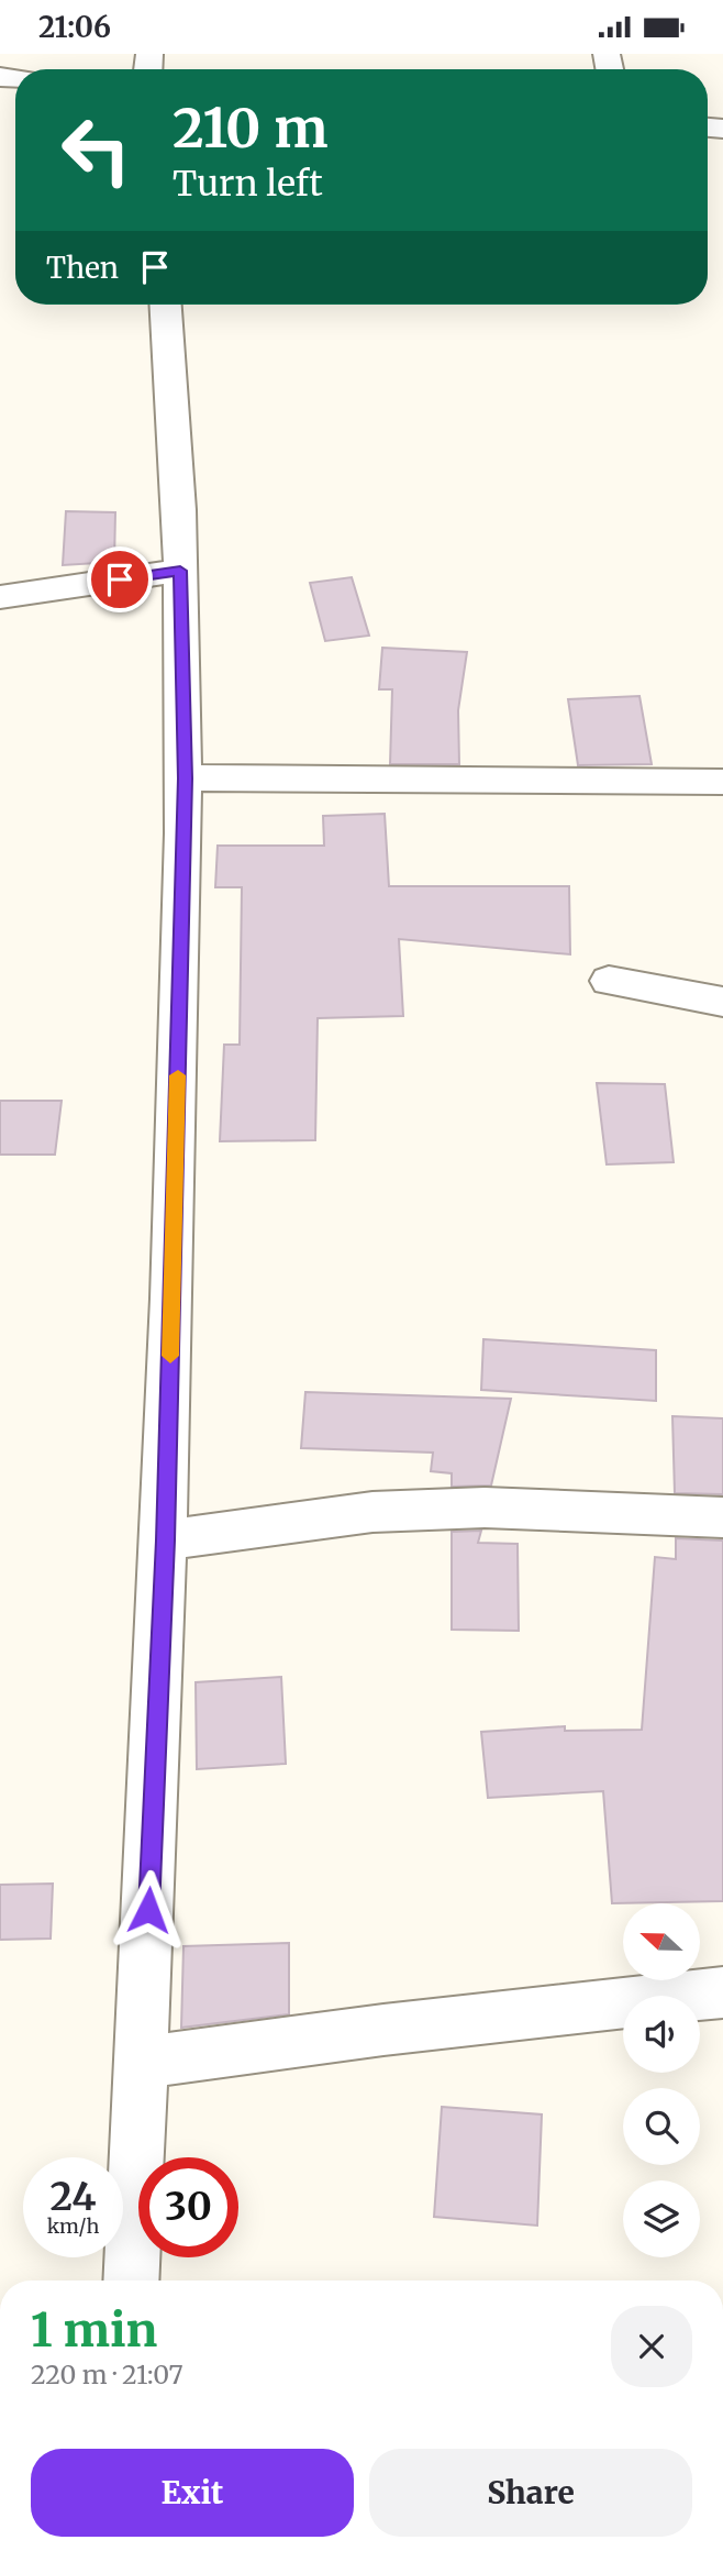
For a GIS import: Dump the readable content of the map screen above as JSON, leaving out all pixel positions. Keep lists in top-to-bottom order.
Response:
{
  "north": "left",
  "page": {
    "status": "21:06",
    "turn": ["210 m", "Turn left"],
    "then": "Then",
    "speed": "24 km/h",
    "limit": "30",
    "heading": ["1 min", "220 m · 21:07"],
    "buttons": ["Exit", "Share"]
  }
}
